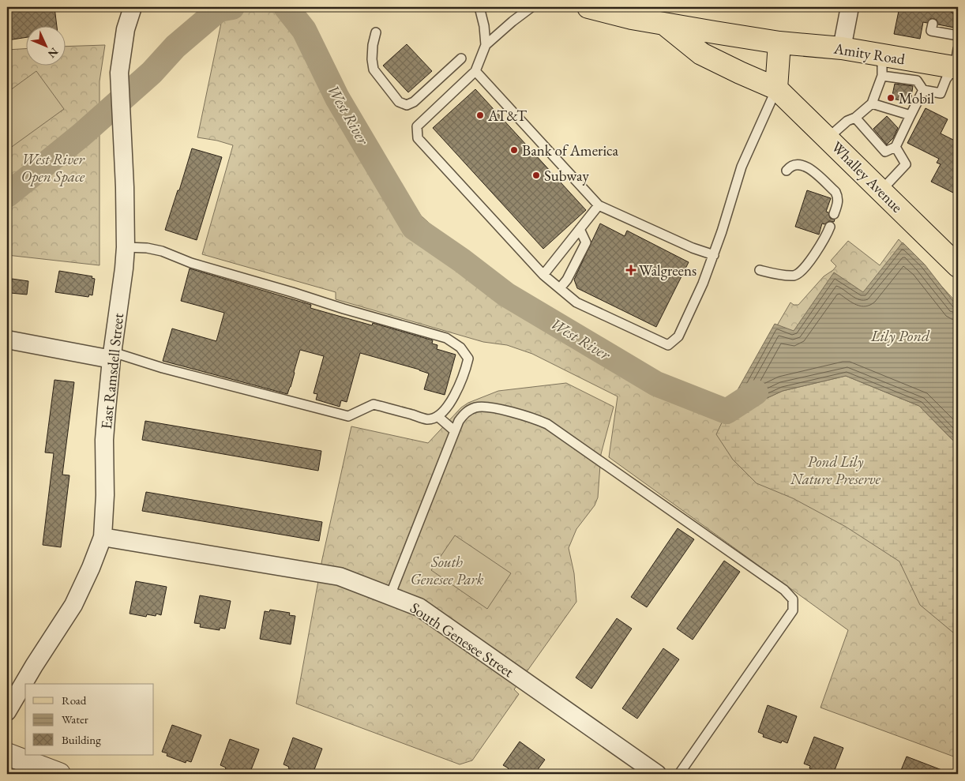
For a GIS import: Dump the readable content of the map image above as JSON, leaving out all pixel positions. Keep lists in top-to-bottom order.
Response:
{
  "streets": {
    "main road": ["Amity Road", "Whalley Avenue"],
    "street": ["East Ramsdell Street", "South Genesee Street"]
  },
  "crossings": [
    ["Amity Road", "Whalley Avenue"],
    ["East Ramsdell Street", "South Genesee Street"]
  ],
  "water": ["West River", "Lily Pond"],
  "parks": ["West River Open Space", "Pond Lily Nature Preserve", "South Genesee Park"],
  "places": {
    "other": [
      "Mobil",
      "AT&T",
      "Bank of America",
      "Subway"
    ],
    "health": ["Walgreens"]
  },
  "legend": ["Road", "Water", "Building"],
  "north": "bottom right"
}
